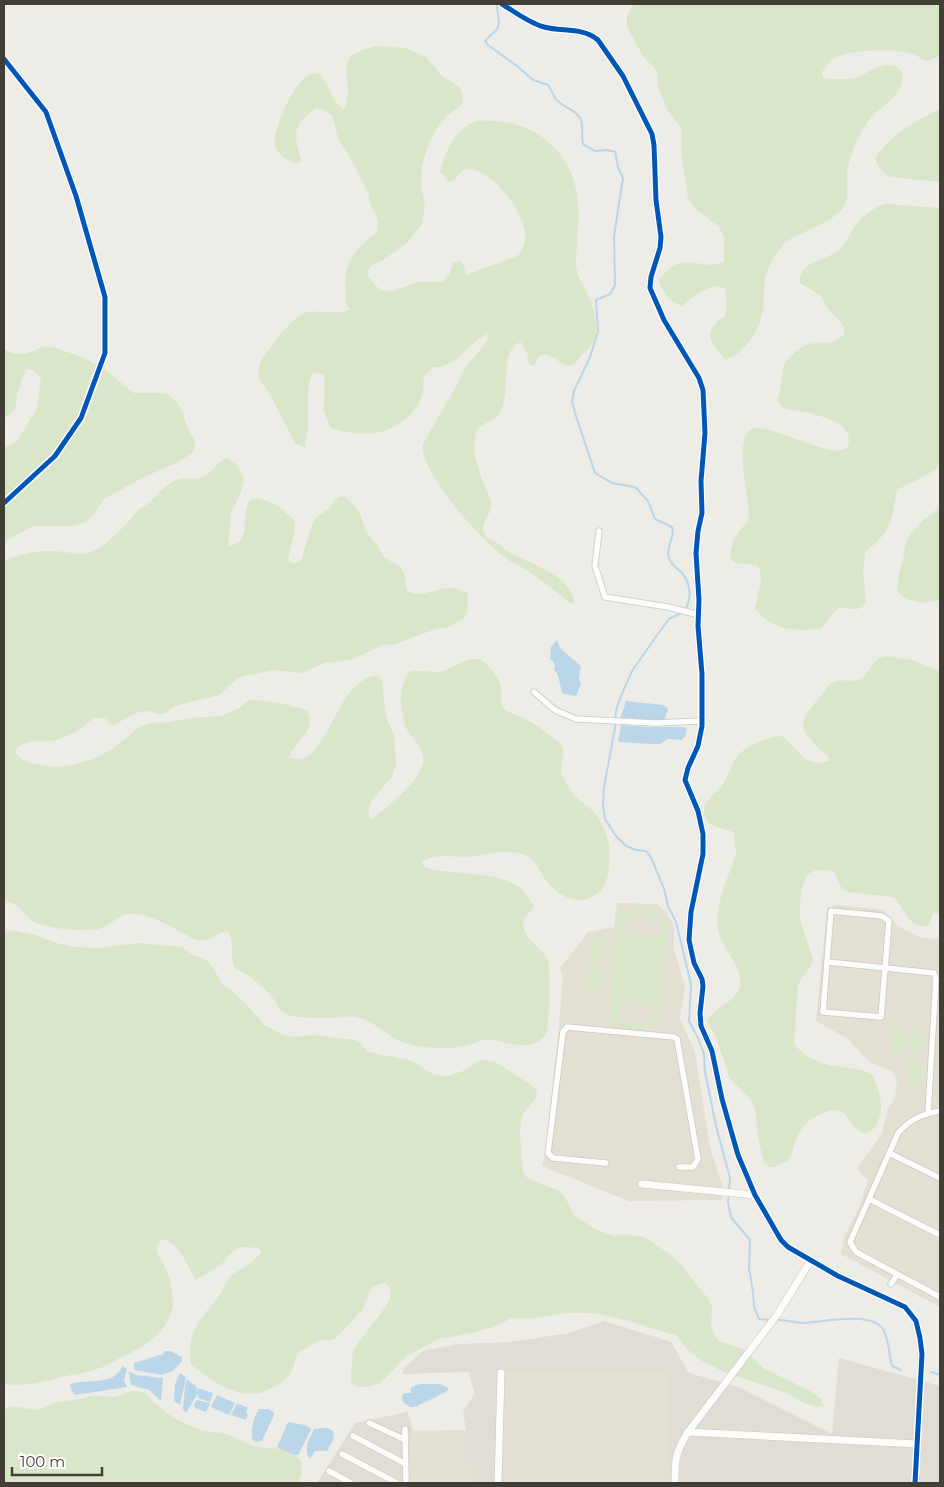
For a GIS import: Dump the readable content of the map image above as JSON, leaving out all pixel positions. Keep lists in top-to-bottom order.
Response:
{
  "scale_bar": "100 m"
}
